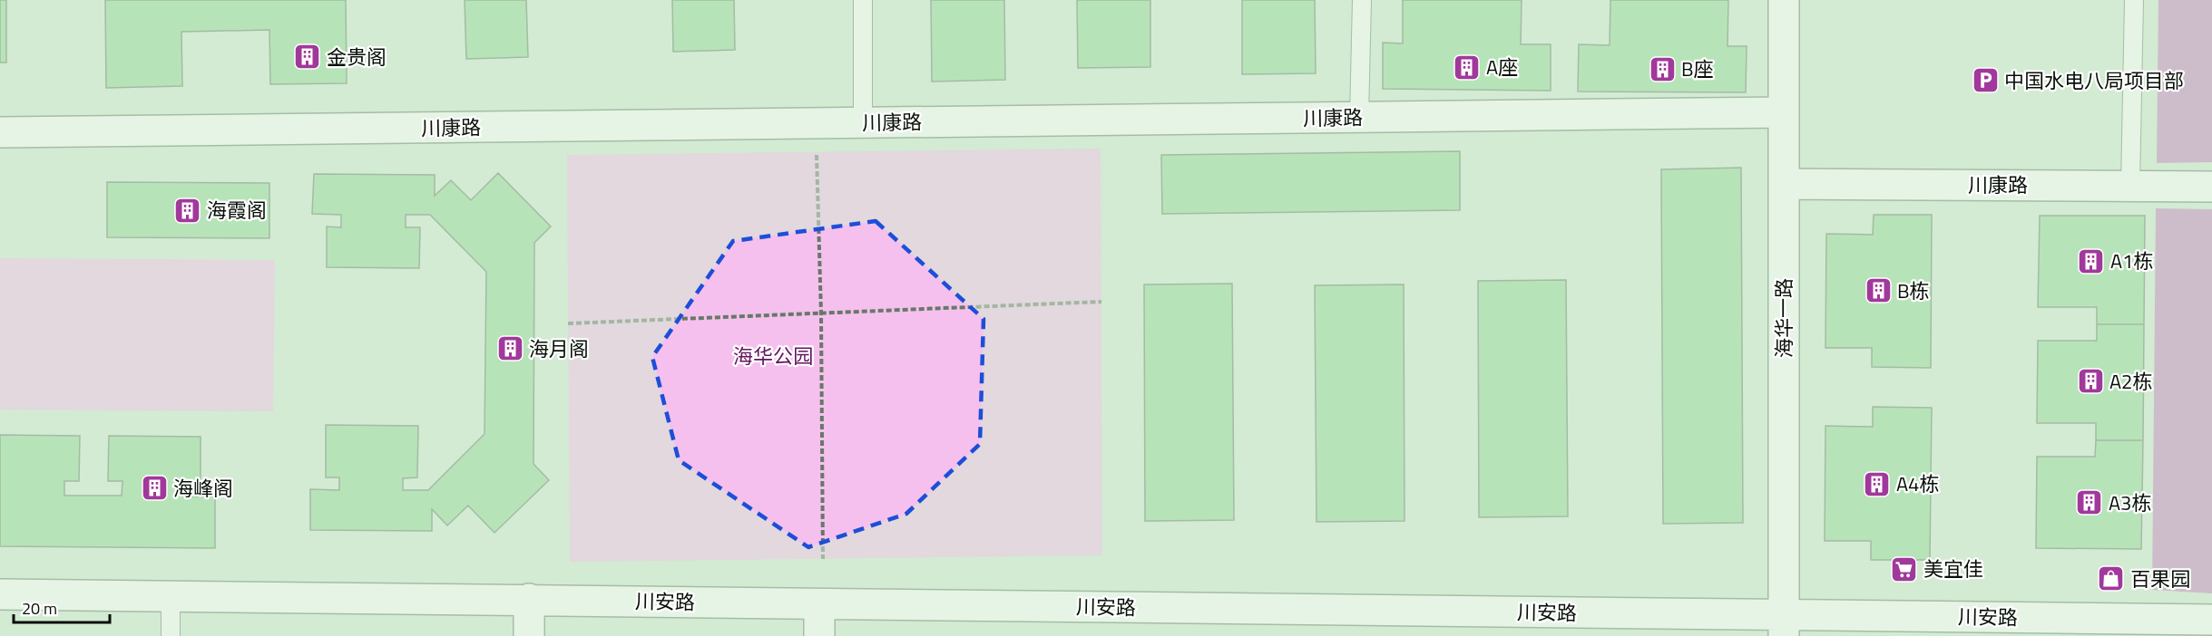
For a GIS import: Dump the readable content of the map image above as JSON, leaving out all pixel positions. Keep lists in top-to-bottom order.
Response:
{
  "streets": {
    "street": ["川康路", "海华一路", "川安路"]
  },
  "crossings": [
    ["川康路", "海华一路"],
    ["海华一路", "川安路"]
  ],
  "parks": ["海华公园"],
  "places": {
    "building": [
      "金贵阁",
      "A座",
      "B座",
      "海霞阁",
      "A1栋",
      "B栋",
      "海月阁",
      "A2栋",
      "A4栋",
      "海峰阁",
      "A3栋"
    ],
    "parking": ["中国水电八局项目部"],
    "supermarket": ["美宜佳"],
    "shop": ["百果园"]
  },
  "scale_bar": "20 m"
}
